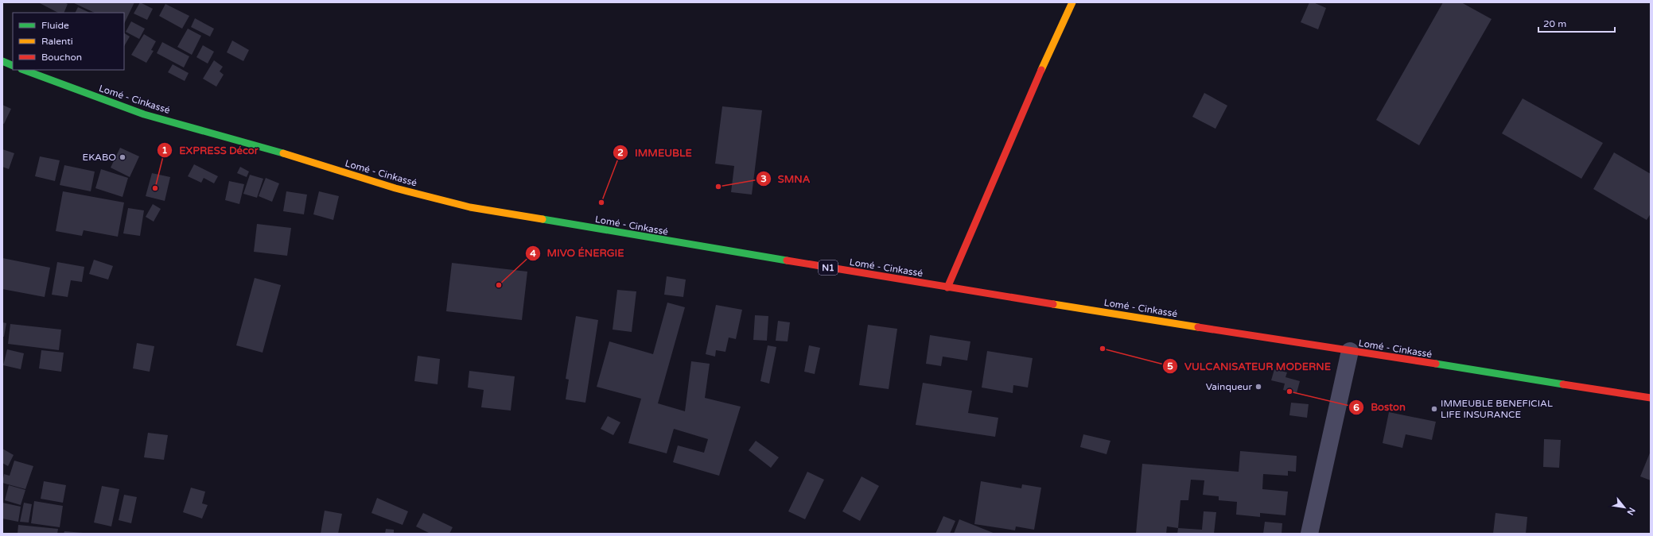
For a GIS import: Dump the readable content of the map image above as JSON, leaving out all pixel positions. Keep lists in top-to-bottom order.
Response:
{
  "streets": {
    "main road": ["Lomé - Cinkassé", "N1"]
  },
  "places": [
    "EKABO",
    "SMNA",
    "EXPRESS Décor",
    "IMMEUBLE",
    "MIVO ÉNERGIE",
    "VULCANISATEUR MODERNE",
    "Vainqueur",
    "Boston",
    "IMMEUBLE BENEFICIAL LIFE INSURANCE"
  ],
  "legend": ["Fluide", "Ralenti", "Bouchon"],
  "scale_bar": "20 m",
  "north": "bottom right"
}
